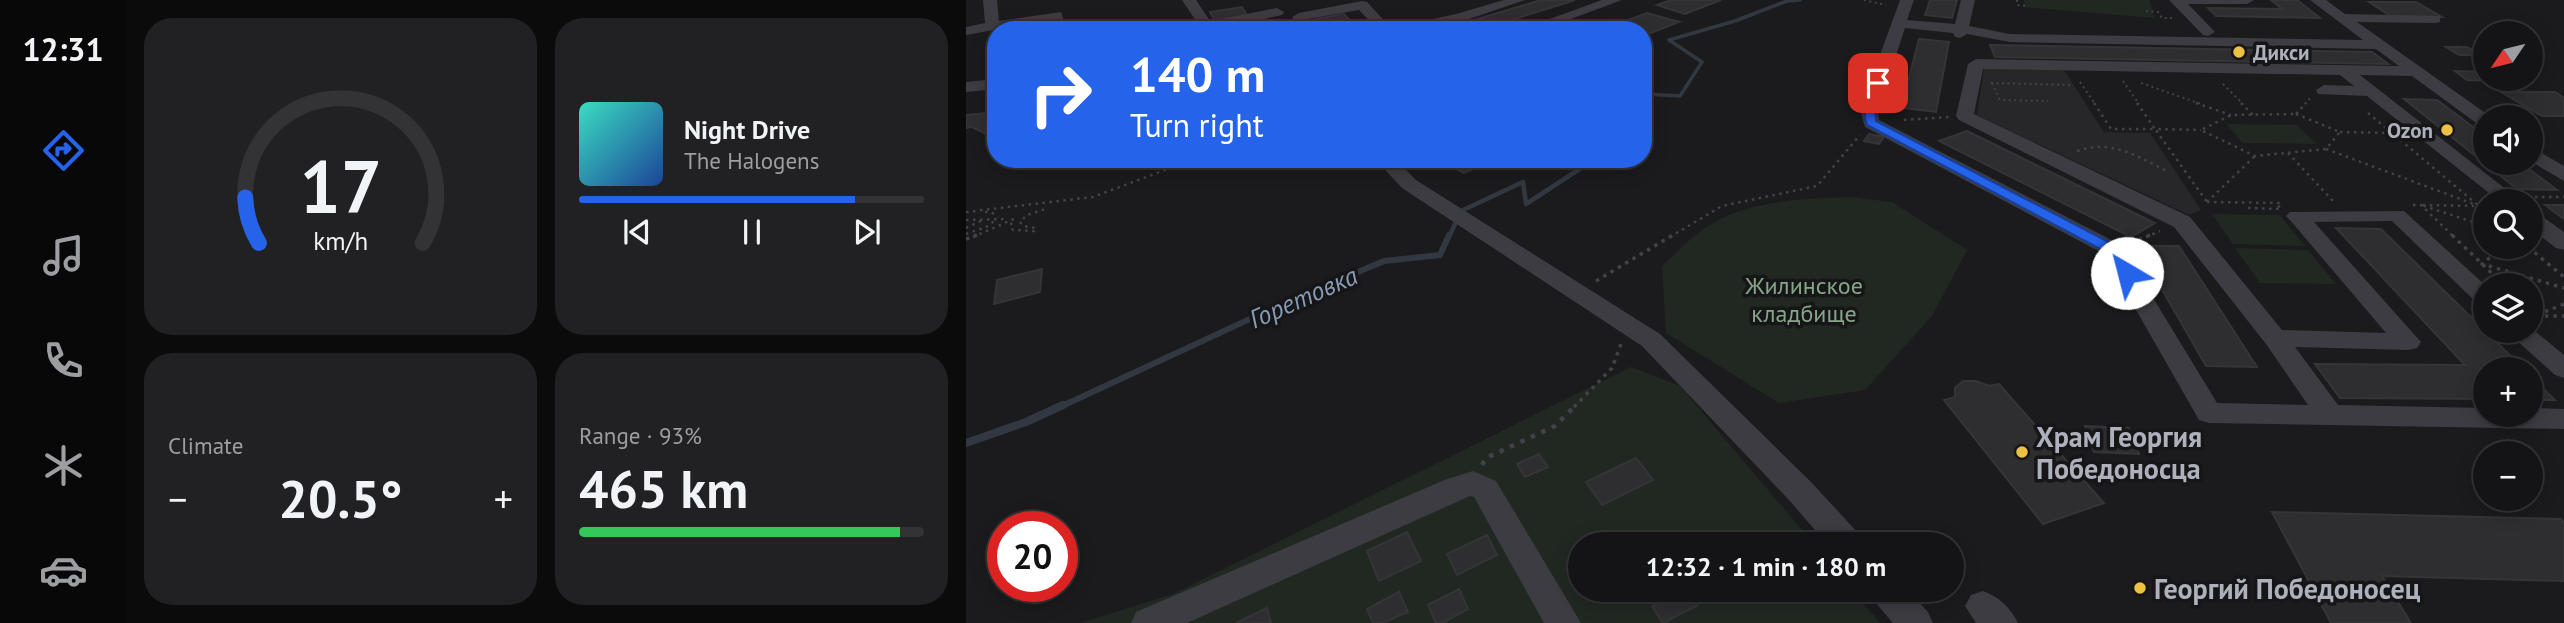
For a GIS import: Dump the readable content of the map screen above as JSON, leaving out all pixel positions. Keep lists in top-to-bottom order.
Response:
{
  "water": ["Горетовка"],
  "parks": ["Жилинское кладбище"],
  "places": [
    "Дикси",
    "Ozon",
    "Храм Георгия Победоносца",
    "Георгий Победоносец"
  ],
  "north": "bottom left",
  "page": {
    "tabs": "12:31",
    "map_buttons": ["+", "−"],
    "turn": ["140 m", "Turn right"],
    "song": ["Night Drive", "The Halogens"],
    "tile": [
      "Climate",
      ["Range · 93%", "465 km"]
    ],
    "heat": ["−", "20.5°", "+"],
    "limit": "20",
    "trip": "12:32 · 1 min · 180 m",
    "gauge": ["17", "km/h"]
  }
}
